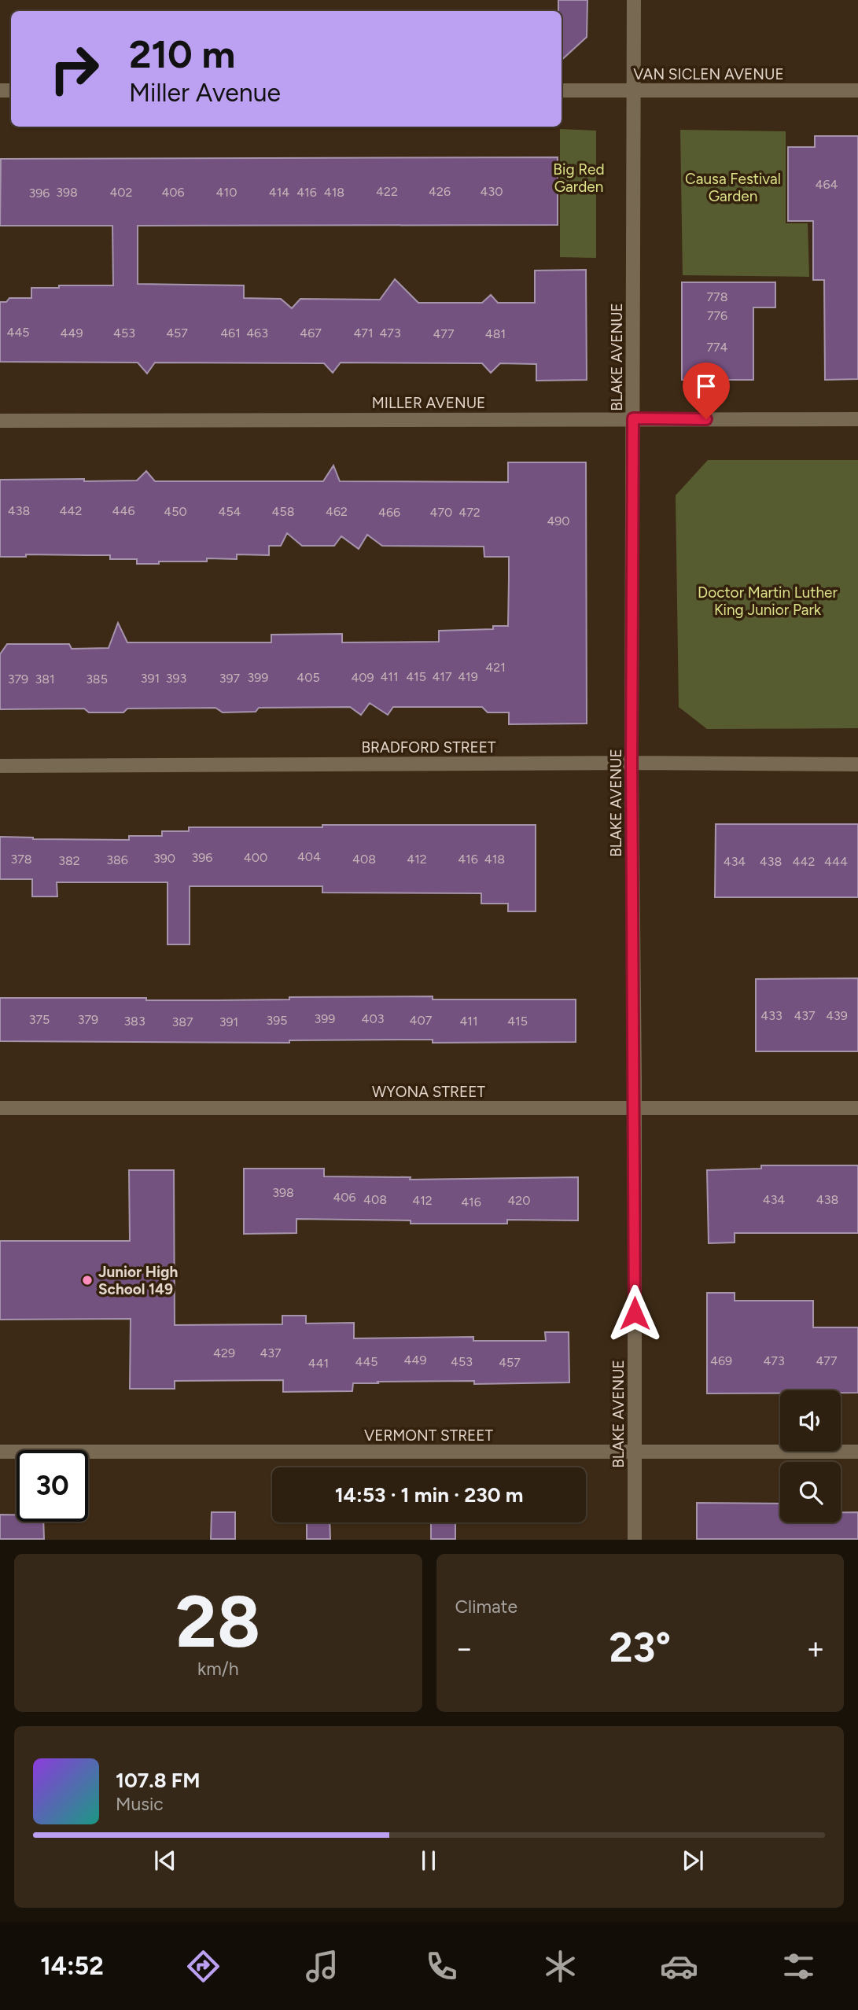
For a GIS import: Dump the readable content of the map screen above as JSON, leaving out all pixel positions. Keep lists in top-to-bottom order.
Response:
{
  "streets": {
    "street": [
      "VAN SICLEN AVENUE",
      "BLAKE AVENUE",
      "MILLER AVENUE",
      "BRADFORD STREET",
      "WYONA STREET",
      "VERMONT STREET"
    ]
  },
  "crossings": [
    ["VAN SICLEN AVENUE", "BLAKE AVENUE"],
    ["BLAKE AVENUE", "MILLER AVENUE"],
    ["BLAKE AVENUE", "BRADFORD STREET"],
    ["BLAKE AVENUE", "WYONA STREET"],
    ["BLAKE AVENUE", "VERMONT STREET"]
  ],
  "parks": ["Big Red Garden", "Causa Festival Garden", "Doctor Martin Luther King Junior Park"],
  "places": ["Junior High School 149"],
  "house_numbers": [
    "464",
    "422",
    "426",
    "430",
    "398",
    "402",
    "406",
    "410",
    "414",
    "416",
    "418",
    "396",
    "778",
    "776",
    "445",
    "449",
    "453",
    "457",
    "461",
    "463",
    "467",
    "471",
    "473",
    "477",
    "481",
    "774",
    "438",
    "442",
    "446",
    "450",
    "454",
    "458",
    "462",
    "466",
    "470",
    "472",
    "490",
    "421",
    "411",
    "415",
    "417",
    "419",
    "399",
    "405",
    "409",
    "391",
    "393",
    "397",
    "379",
    "381",
    "385",
    "404",
    "396",
    "400",
    "390",
    "378",
    "408",
    "412",
    "416",
    "418",
    "386",
    "382",
    "434",
    "438",
    "442",
    "444",
    "433",
    "437",
    "439",
    "399",
    "403",
    "375",
    "379",
    "395",
    "407",
    "383",
    "411",
    "415",
    "387",
    "391",
    "398",
    "406",
    "408",
    "434",
    "438",
    "412",
    "420",
    "416",
    "429",
    "437",
    "449",
    "469",
    "473",
    "477",
    "445",
    "453",
    "457",
    "441"
  ],
  "page": {
    "turn": ["210 m", "Miller Avenue"],
    "limit": "30",
    "trip": "14:53 · 1 min · 230 m",
    "tile": [
      ["28", "km/h"],
      "Climate"
    ],
    "heat": ["−", "23°", "+"],
    "song": ["107.8 FM", "Music"],
    "tabs": "14:52"
  }
}
